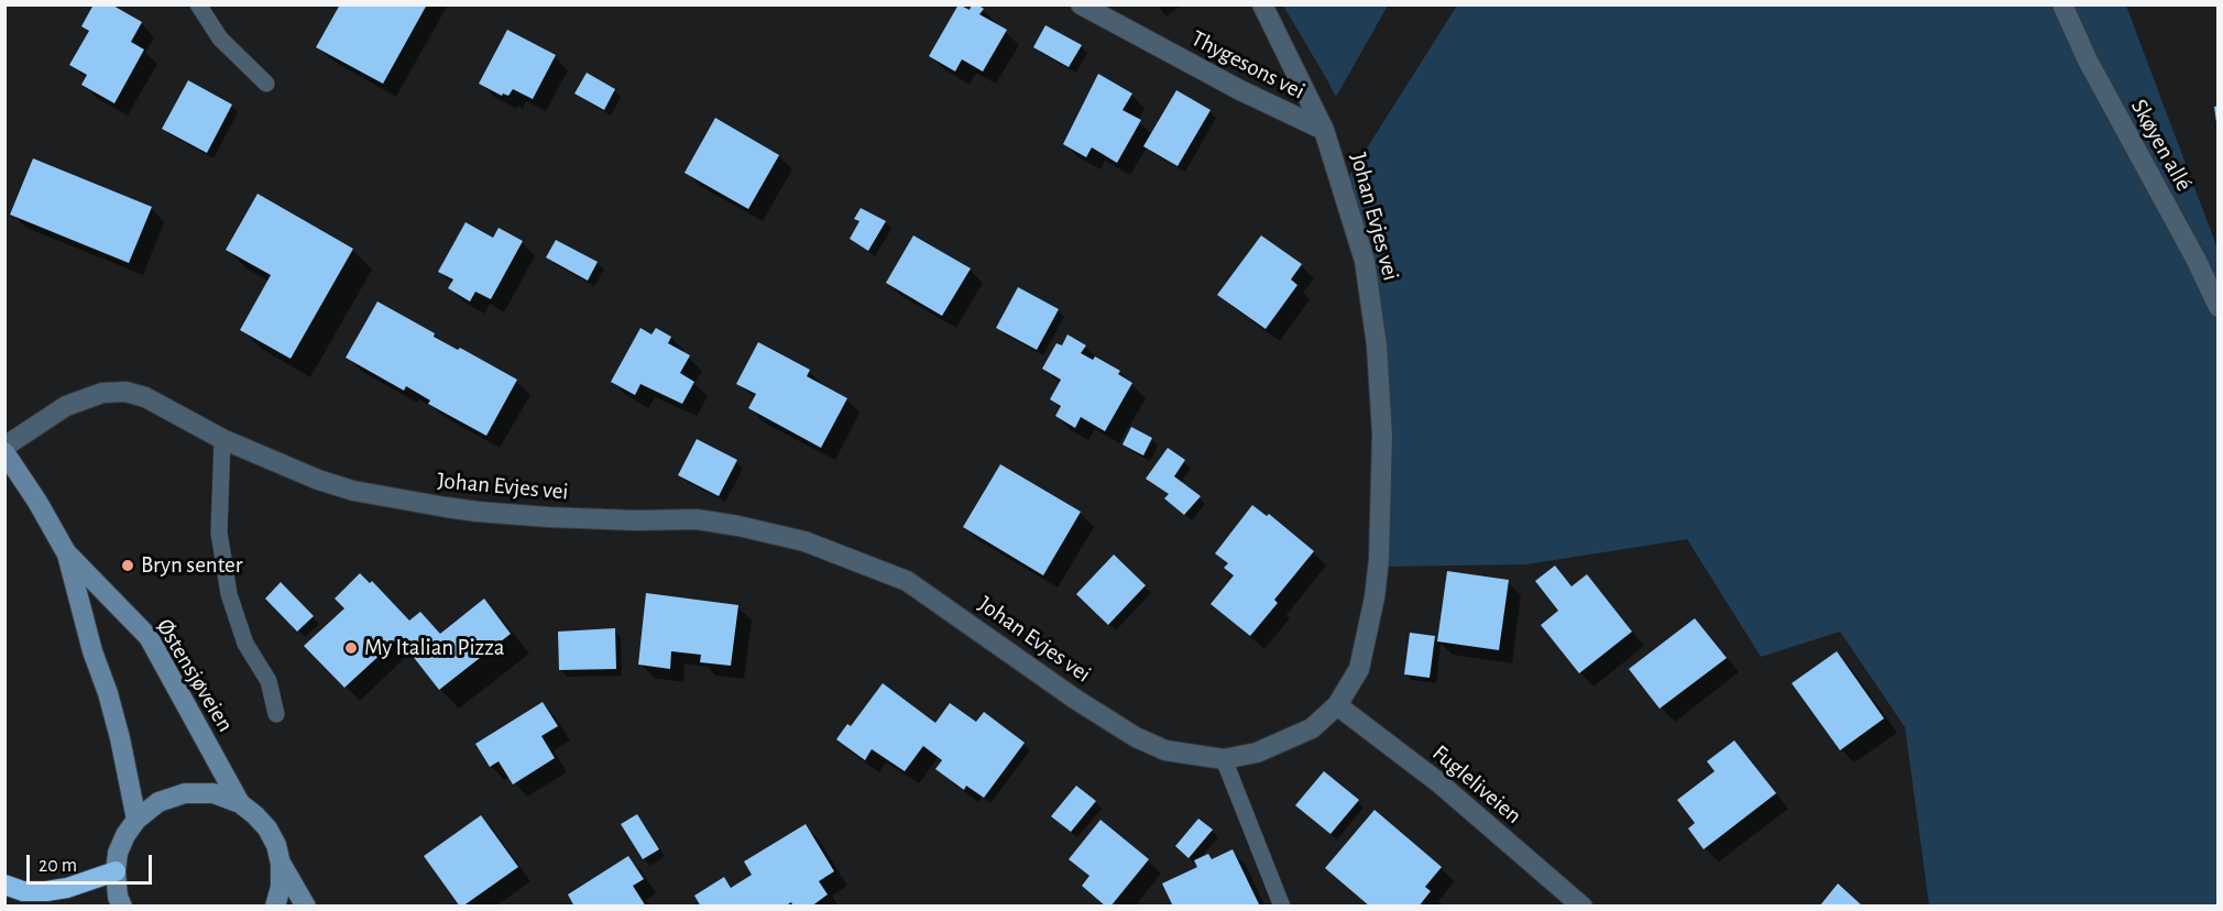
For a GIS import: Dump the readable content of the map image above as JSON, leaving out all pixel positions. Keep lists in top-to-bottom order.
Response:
{
  "streets": {
    "main road": ["Østensjøveien"],
    "street": [
      "Thygesons vei",
      "Skøyen allé",
      "Johan Evjes vei",
      "Fugleliveien"
    ]
  },
  "crossings": [
    ["Thygesons vei", "Johan Evjes vei"],
    ["Johan Evjes vei", "Fugleliveien"]
  ],
  "places": ["Bryn senter", "My Italian Pizza"],
  "scale_bar": "20 m"
}
